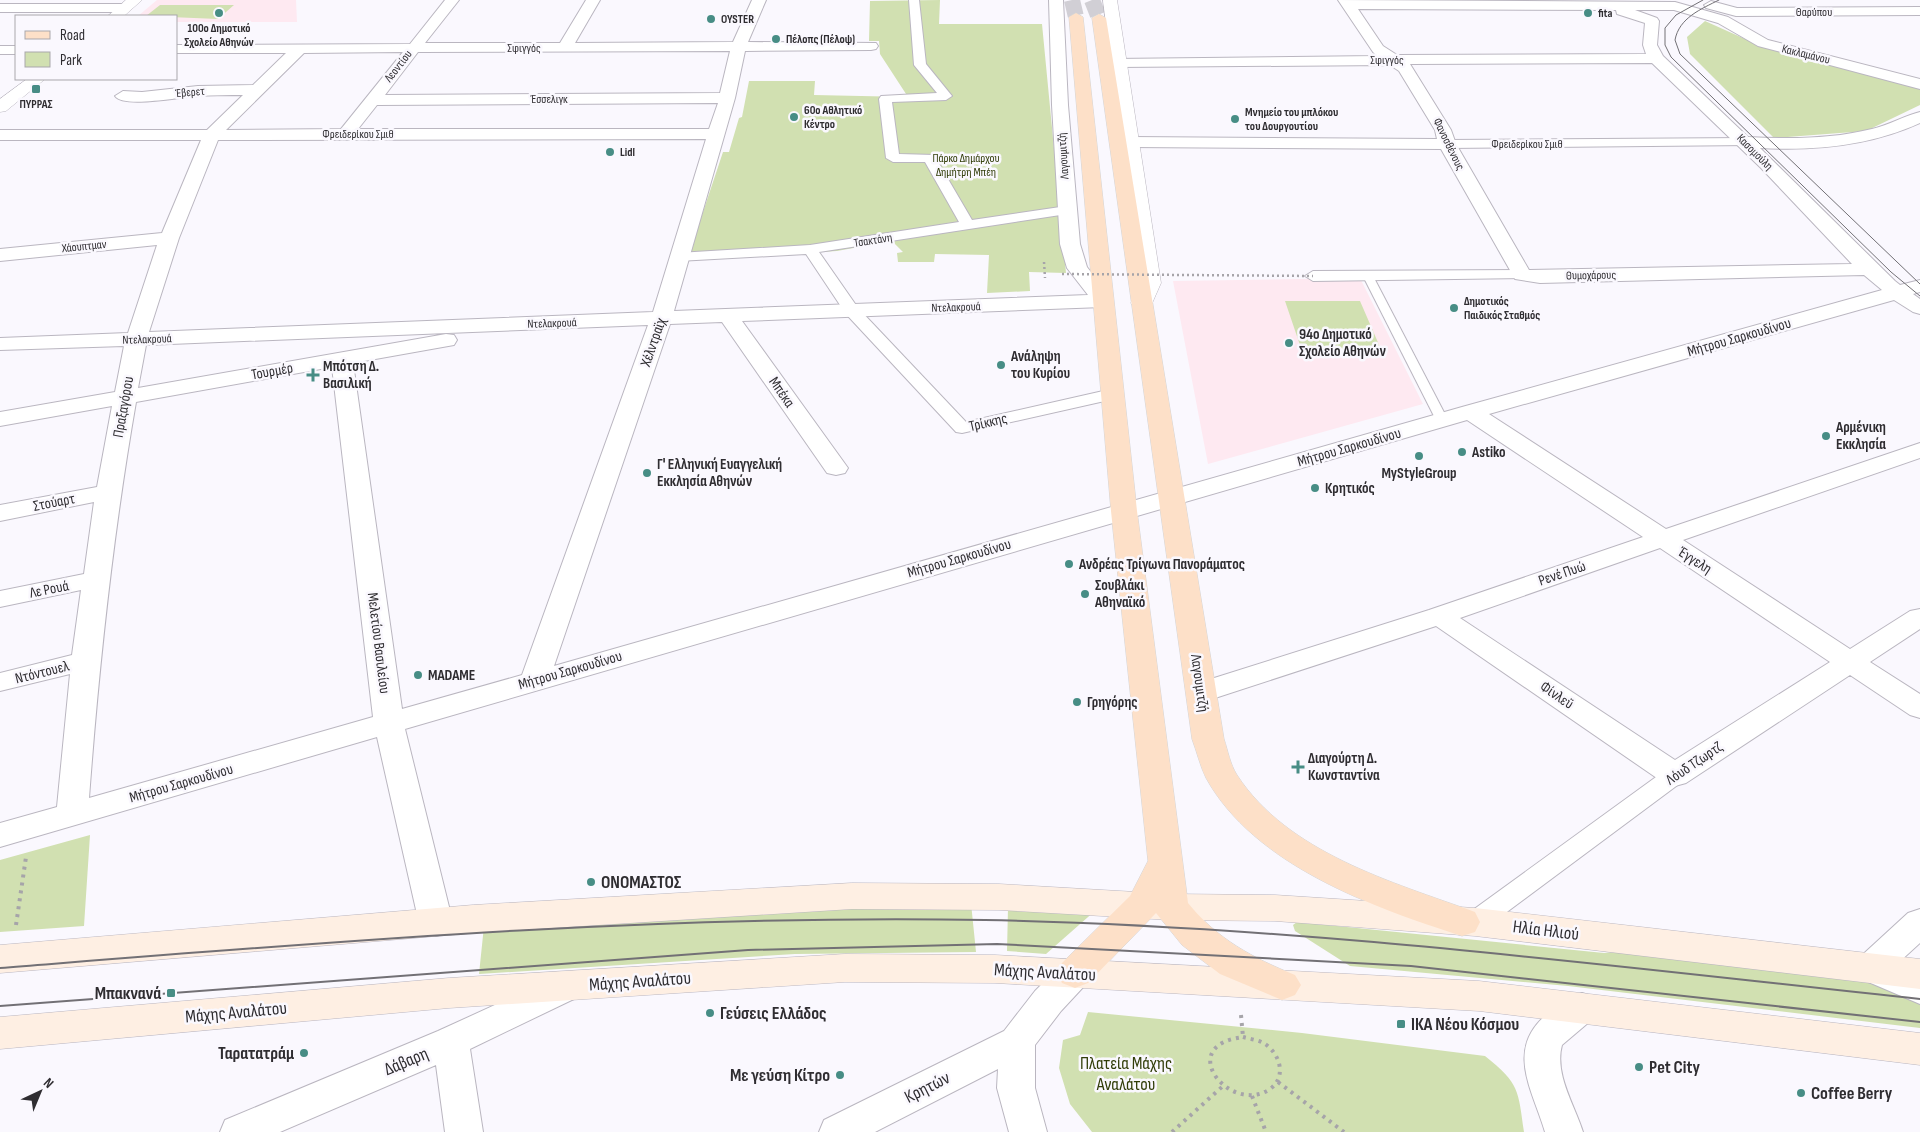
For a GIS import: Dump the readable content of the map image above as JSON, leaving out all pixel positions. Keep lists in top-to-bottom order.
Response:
{
  "streets": {
    "main road": ["Λαγουμιτζή", "Ηλία Ηλιού", "Μάχης Αναλάτου"],
    "street": [
      "Θαρύπου",
      "Σφιγγός",
      "Κακλαμάνου",
      "Λεοντίου",
      "Έβερετ",
      "Έσσελιγκ",
      "Φρειδερίκου Σμιθ",
      "Φανοσθένους",
      "Κασομούλη",
      "Τσακτάνη",
      "Χάουπτμαν",
      "Θυμοχάρους",
      "Ντελακρουά",
      "Μήτρου Σαρκουδίνου",
      "Χέλντραϊχ",
      "Τουρμέρ",
      "Μπέκα",
      "Πραξαγόρου",
      "Τρίκκης",
      "Στούαρτ",
      "Έγγελη",
      "Ρενέ Πυώ",
      "Λε Ρουά",
      "Μελετίου Βασιλείου",
      "Ντόντουελ",
      "Φίνλεϋ",
      "Λόυδ Τζωρτζ",
      "Δάβαρη",
      "Κρητών"
    ]
  },
  "crossings": [
    ["Θαρύπου", "Κακλαμάνου"],
    ["Σφιγγός", "Λεοντίου"],
    ["Σφιγγός", "Φανοσθένους"],
    ["Σφιγγός", "Κασομούλη"],
    ["Σφιγγός", "Λαγουμιτζή"],
    ["Σφιγγός", "Χέλντραϊχ"],
    ["Σφιγγός", "Πραξαγόρου"],
    ["Λεοντίου", "Έσσελιγκ"],
    ["Λεοντίου", "Φρειδερίκου Σμιθ"],
    ["Έβερετ", "Πραξαγόρου"],
    ["Έσσελιγκ", "Χέλντραϊχ"],
    ["Φρειδερίκου Σμιθ", "Φανοσθένους"],
    ["Φρειδερίκου Σμιθ", "Κασομούλη"],
    ["Φρειδερίκου Σμιθ", "Λαγουμιτζή"],
    ["Φρειδερίκου Σμιθ", "Χέλντραϊχ"],
    ["Φρειδερίκου Σμιθ", "Πραξαγόρου"],
    ["Φανοσθένους", "Θυμοχάρους"],
    ["Κασομούλη", "Θυμοχάρους"],
    ["Κασομούλη", "Μήτρου Σαρκουδίνου"],
    ["Λαγουμιτζή", "Τσακτάνη"],
    ["Λαγουμιτζή", "Ντελακρουά"],
    ["Λαγουμιτζή", "Μήτρου Σαρκουδίνου"],
    ["Λαγουμιτζή", "Τρίκκης"],
    ["Λαγουμιτζή", "Ρενέ Πυώ"],
    ["Λαγουμιτζή", "Λόυδ Τζωρτζ"],
    ["Λαγουμιτζή", "Ηλία Ηλιού"],
    ["Λαγουμιτζή", "Μάχης Αναλάτου"],
    ["Τσακτάνη", "Χέλντραϊχ"],
    ["Χάουπτμαν", "Πραξαγόρου"],
    ["Ντελακρουά", "Χέλντραϊχ"],
    ["Ντελακρουά", "Τουρμέρ"],
    ["Ντελακρουά", "Μπέκα"],
    ["Ντελακρουά", "Πραξαγόρου"],
    ["Ντελακρουά", "Τρίκκης"],
    ["Μήτρου Σαρκουδίνου", "Χέλντραϊχ"],
    ["Μήτρου Σαρκουδίνου", "Πραξαγόρου"],
    ["Μήτρου Σαρκουδίνου", "Έγγελη"],
    ["Μήτρου Σαρκουδίνου", "Μελετίου Βασιλείου"],
    ["Τουρμέρ", "Πραξαγόρου"],
    ["Τουρμέρ", "Μελετίου Βασιλείου"],
    ["Πραξαγόρου", "Στούαρτ"],
    ["Πραξαγόρου", "Λε Ρουά"],
    ["Πραξαγόρου", "Ντόντουελ"],
    ["Έγγελη", "Ρενέ Πυώ"],
    ["Έγγελη", "Λόυδ Τζωρτζ"],
    ["Ρενέ Πυώ", "Φίνλεϋ"],
    ["Φίνλεϋ", "Λόυδ Τζωρτζ"],
    ["Λόυδ Τζωρτζ", "Ηλία Ηλιού"],
    ["Μάχης Αναλάτου", "Δάβαρη"]
  ],
  "parks": ["Πάρκο Δημάρχου Δημήτρη Μπέη", "Πλατεία Μάχης Αναλάτου"],
  "places": {
    "other": [
      "100ο Δημοτικό Σχολείο Αθηνών",
      "fita",
      "OYSTER",
      "Πέλοπς (Πέλοψ)",
      "60ο Αθλητικό Κέντρο",
      "Μνημείο του μπλόκου του Δουργουτίου",
      "Lidl",
      "Δημοτικός Παιδικός Σταθμός",
      "94ο Δημοτικό Σχολείο Αθηνών",
      "Ανάληψη του Κυρίου",
      "Αρμένικη Εκκλησία",
      "Astiko",
      "MyStyleGroup",
      "Γ' Ελληνική Ευαγγελική Εκκλησία Αθηνών",
      "Κρητικός",
      "Ανδρέας Τρίγωνα Πανοράματος",
      "Σουβλάκι Αθηναϊκό",
      "MADAME",
      "Γρηγόρης",
      "ΟΝΟΜΑΣΤΟΣ",
      "Γεύσεις Ελλάδος",
      "Ταρατατράμ",
      "Pet City",
      "Με γεύση Κίτρο",
      "Coffee Berry"
    ],
    "transit": ["ΠΥΡΡΑΣ", "Μπακνανά", "ΙΚΑ Νέου Κόσμου"],
    "health": ["Μπότση Δ. Βασιλική", "Διαγούρτη Δ. Κωνσταντίνα"]
  },
  "legend": ["Road", "Park"],
  "north": "top right"
}
